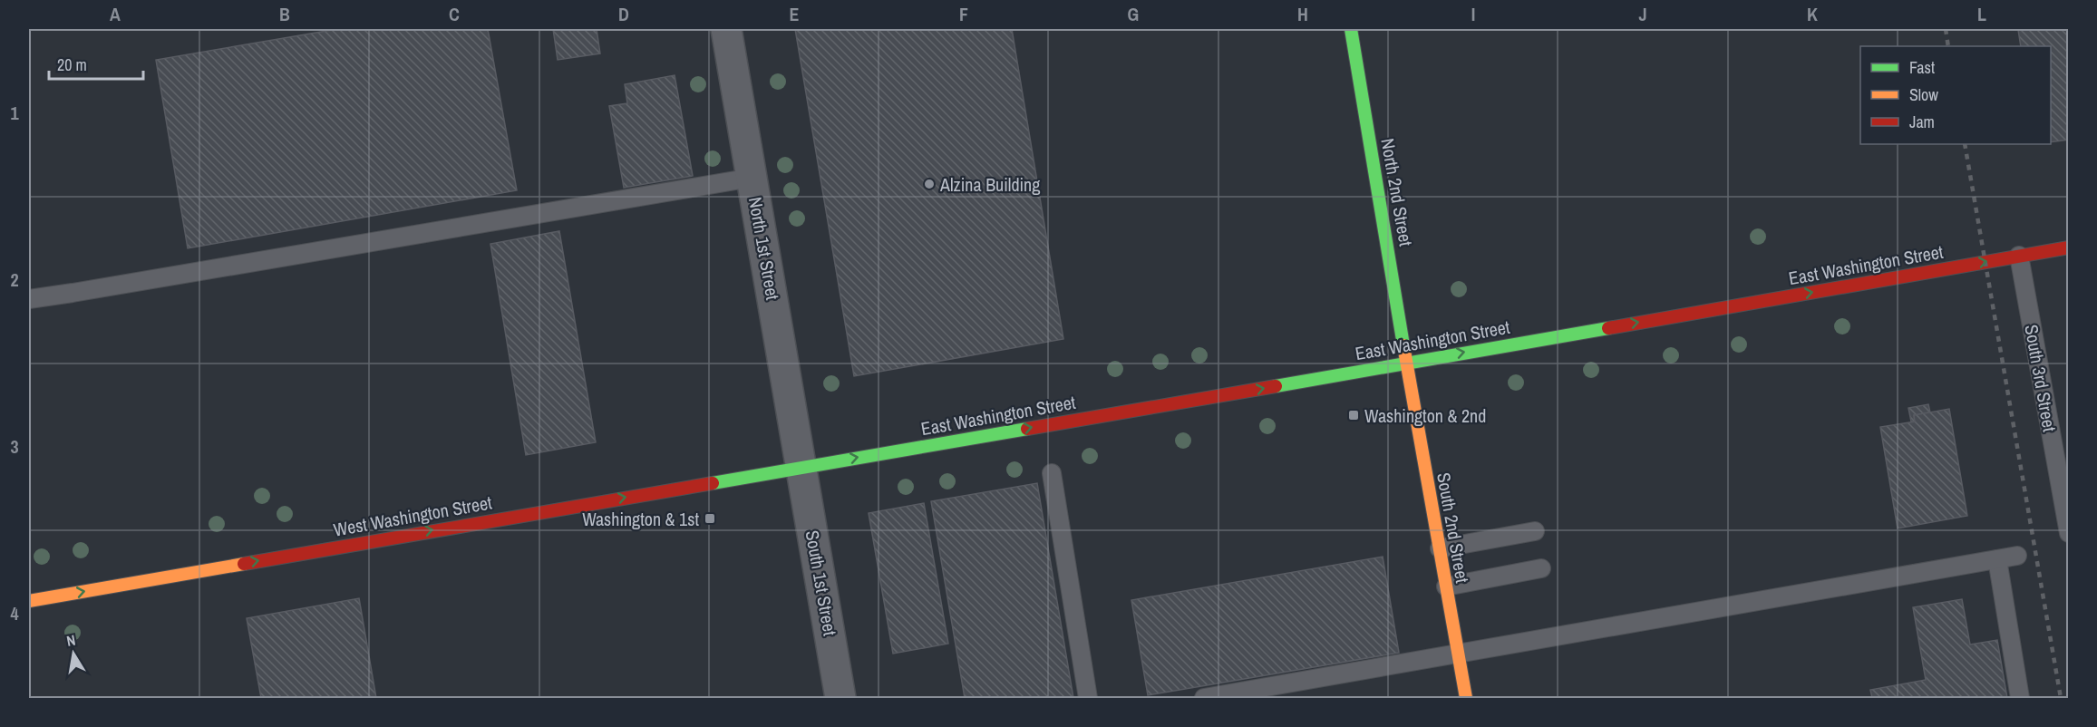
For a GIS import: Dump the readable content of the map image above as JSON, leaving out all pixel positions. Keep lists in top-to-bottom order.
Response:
{
  "streets": {
    "street": [
      "North 2nd Street",
      "North 1st Street",
      "East Washington Street",
      "West Washington Street",
      "South 2nd Street",
      "South 1st Street"
    ],
    "lane": ["South 3rd Street"]
  },
  "crossings": [
    ["North 2nd Street", "East Washington Street"],
    ["North 2nd Street", "South 2nd Street"],
    ["North 1st Street", "East Washington Street"],
    ["North 1st Street", "West Washington Street"],
    ["North 1st Street", "South 1st Street"],
    ["East Washington Street", "South 3rd Street"],
    ["East Washington Street", "West Washington Street"],
    ["East Washington Street", "South 2nd Street"],
    ["East Washington Street", "South 1st Street"],
    ["West Washington Street", "South 1st Street"]
  ],
  "one_way": ["East Washington Street", "West Washington Street"],
  "places": {
    "other": ["Alzina Building"],
    "transit": ["Washington & 2nd", "Washington & 1st"]
  },
  "legend": ["Fast", "Slow", "Jam"],
  "scale_bar": "20 m",
  "north": "top",
  "grid": {
    "columns": [
      "A",
      "B",
      "C",
      "D",
      "E",
      "F",
      "G",
      "H",
      "I",
      "J",
      "K",
      "L"
    ],
    "rows": [
      "1",
      "2",
      "3",
      "4"
    ]
  }
}
